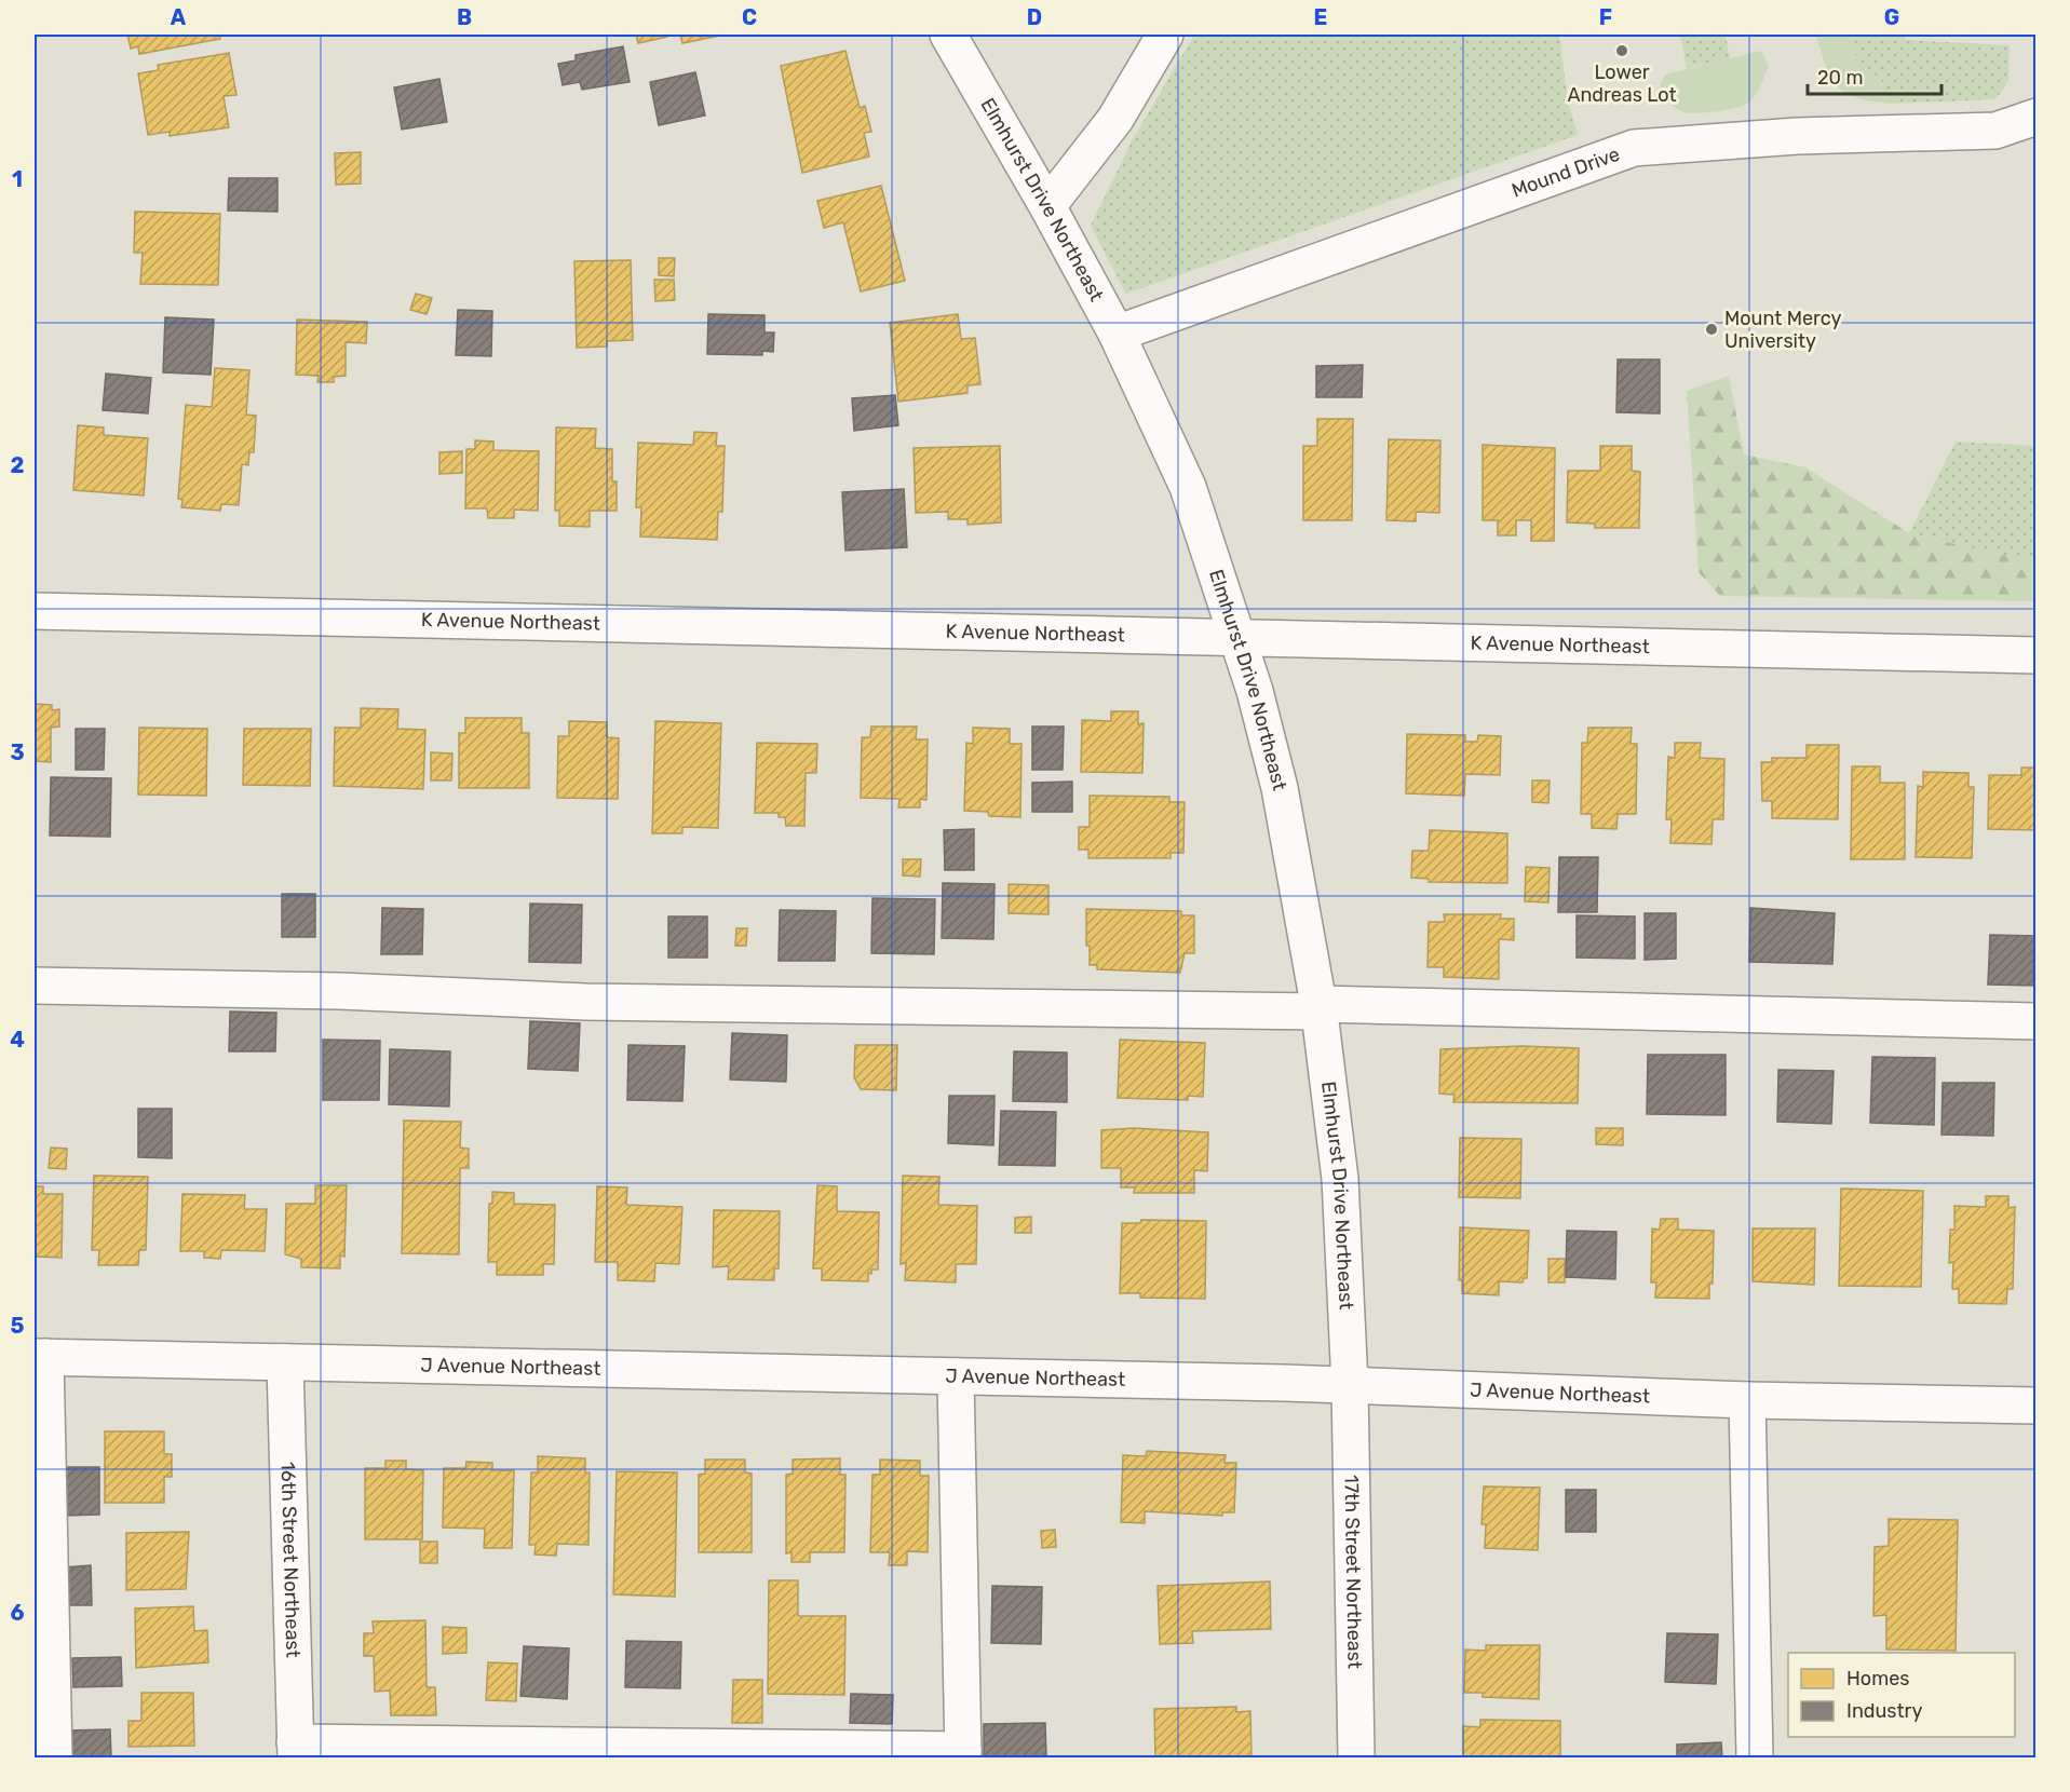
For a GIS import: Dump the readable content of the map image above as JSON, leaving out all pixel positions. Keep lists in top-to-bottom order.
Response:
{
  "streets": {
    "street": [
      "Mound Drive",
      "Elmhurst Drive Northeast",
      "K Avenue Northeast",
      "J Avenue Northeast",
      "16th Street Northeast",
      "17th Street Northeast"
    ]
  },
  "crossings": [
    ["Mound Drive", "Elmhurst Drive Northeast"],
    ["Elmhurst Drive Northeast", "K Avenue Northeast"],
    ["Elmhurst Drive Northeast", "J Avenue Northeast"],
    ["Elmhurst Drive Northeast", "17th Street Northeast"],
    ["J Avenue Northeast", "16th Street Northeast"],
    ["J Avenue Northeast", "17th Street Northeast"]
  ],
  "places": ["Lower Andreas Lot", "Mount Mercy University"],
  "legend": ["Homes", "Industry"],
  "scale_bar": "20 m",
  "grid": {
    "columns": [
      "A",
      "B",
      "C",
      "D",
      "E",
      "F",
      "G"
    ],
    "rows": [
      "1",
      "2",
      "3",
      "4",
      "5",
      "6"
    ]
  }
}
